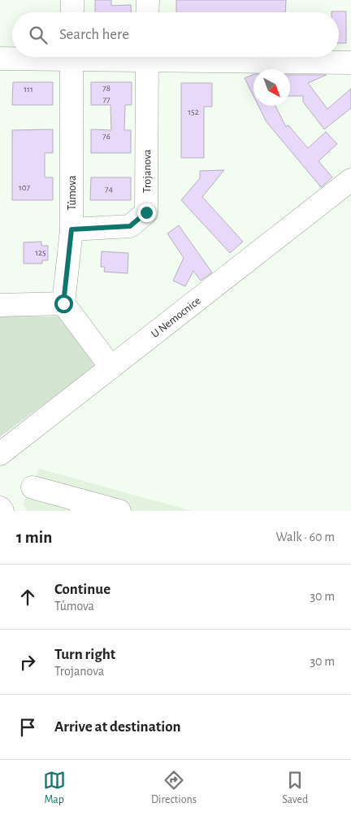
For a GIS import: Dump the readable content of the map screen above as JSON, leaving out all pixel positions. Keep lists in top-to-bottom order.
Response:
{
  "streets": {
    "street": ["Trojanova", "Tůmova", "U Nemocnice"]
  },
  "crossings": [
    ["Trojanova", "Tůmova"]
  ],
  "house_numbers": [
    "78",
    "111",
    "77",
    "152",
    "76",
    "107",
    "74",
    "125"
  ],
  "north": "bottom right",
  "page": {
    "search": "Search here",
    "heading": ["1 min", "Walk · 60 m"],
    "list": [
      ["Continue", "Tůmova", "30 m"],
      ["Turn right", "Trojanova", "30 m"],
      "Arrive at destination"
    ],
    "nav": ["Map", "Directions", "Saved"]
  }
}
